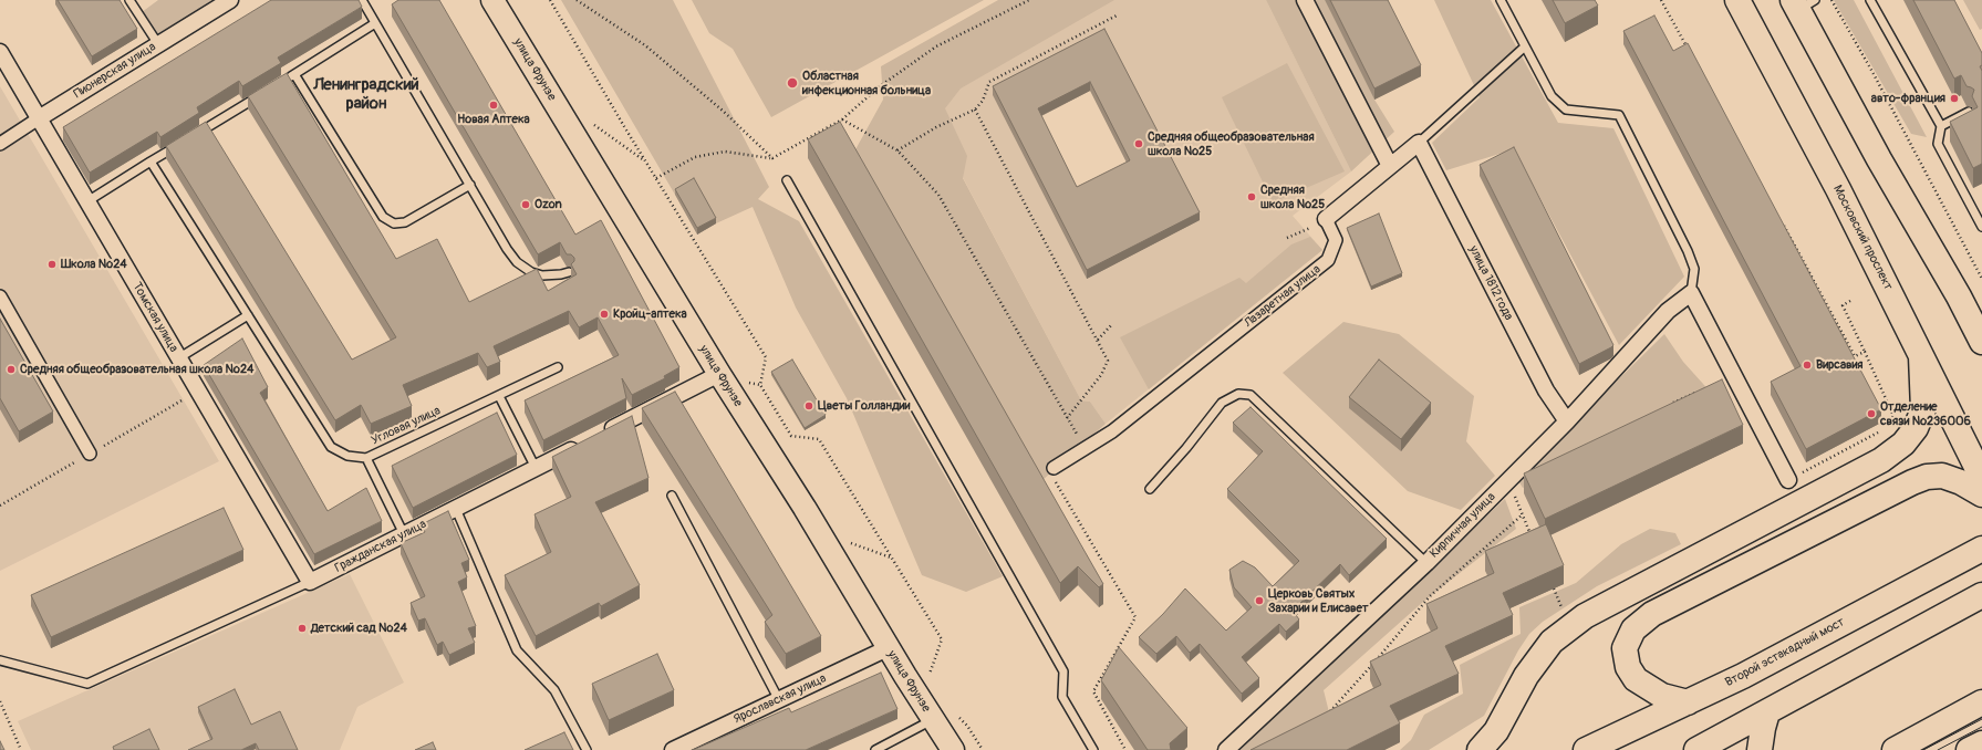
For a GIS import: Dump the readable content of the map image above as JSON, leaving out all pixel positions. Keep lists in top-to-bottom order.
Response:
{
  "streets": {
    "main road": ["улица Фрунзе", "Московский проспект", "Второй эстакадный мост"],
    "street": [
      "Пионерская улица",
      "улица 1812 года",
      "Лазаретная улица",
      "Томская улица",
      "Кирпичная улица",
      "Гражданская улица",
      "Ярославская улица"
    ],
    "lane": ["Угловая улица"]
  },
  "crossings": [
    ["улица Фрунзе", "Ярославская улица"],
    ["Пионерская улица", "Томская улица"],
    ["улица 1812 года", "Лазаретная улица"],
    ["улица 1812 года", "Кирпичная улица"],
    ["Томская улица", "Гражданская улица"]
  ],
  "districts": ["Ленинградский район"],
  "places": [
    "Областная инфекционная больница",
    "авто-франция",
    "Новая Аптека",
    "Средняя общеобразовательная школа №25",
    "Средняя школа №25",
    "Ozon",
    "Школа №24",
    "Кройц-аптека",
    "Вирсавия",
    "Средняя общеобразовательная школа №24",
    "Цветы Голландии",
    "Отделение связи №236006",
    "Церковь Святых Захарии и Елисавет",
    "Детский сад №24"
  ]
}
